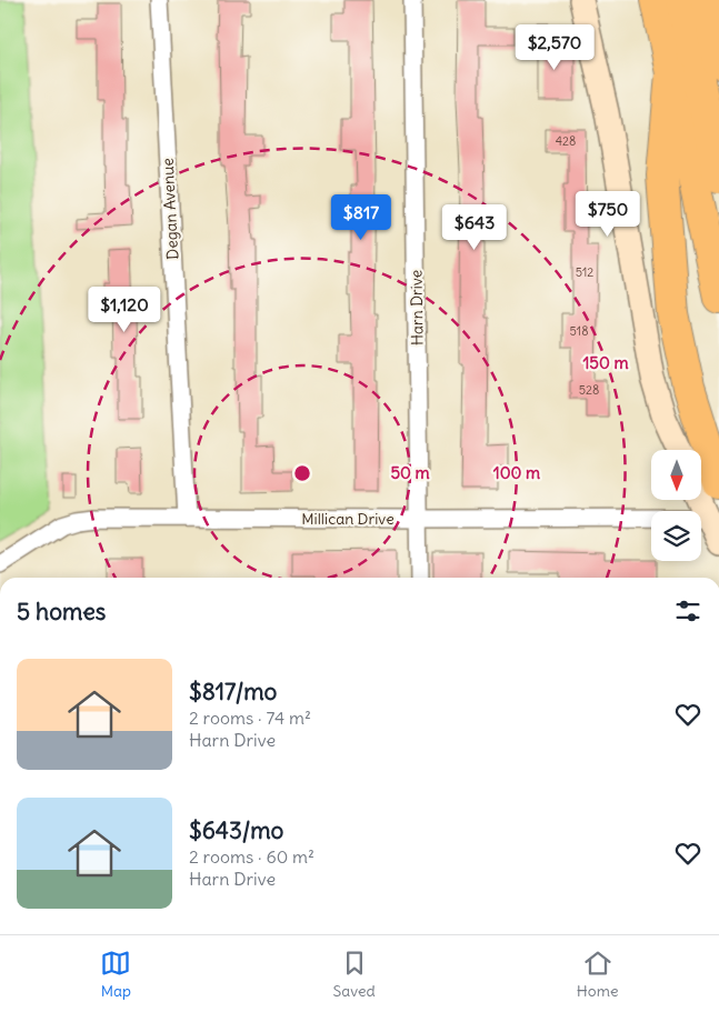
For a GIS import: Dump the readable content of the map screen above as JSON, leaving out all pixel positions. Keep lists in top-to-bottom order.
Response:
{
  "streets": {
    "street": ["Degan Avenue", "Harn Drive", "Millican Drive"]
  },
  "crossings": [
    ["Degan Avenue", "Millican Drive"],
    ["Harn Drive", "Millican Drive"]
  ],
  "house_numbers": [
    "428",
    "512",
    "518",
    "528"
  ],
  "north": "bottom",
  "page": {
    "price": [
      "$2,570",
      "$750",
      "$817",
      "$643",
      "$1,120"
    ],
    "heading": "5 homes",
    "list": [
      {
        "name": "$817/mo",
        "note": "2 rooms · 74 m² · Harn Drive"
      },
      {
        "name": "$643/mo",
        "note": "2 rooms · 60 m² · Harn Drive"
      }
    ],
    "tabs": ["Map", "Saved", "Home"]
  },
  "rings": ["150 m", "50 m", "100 m"]
}
